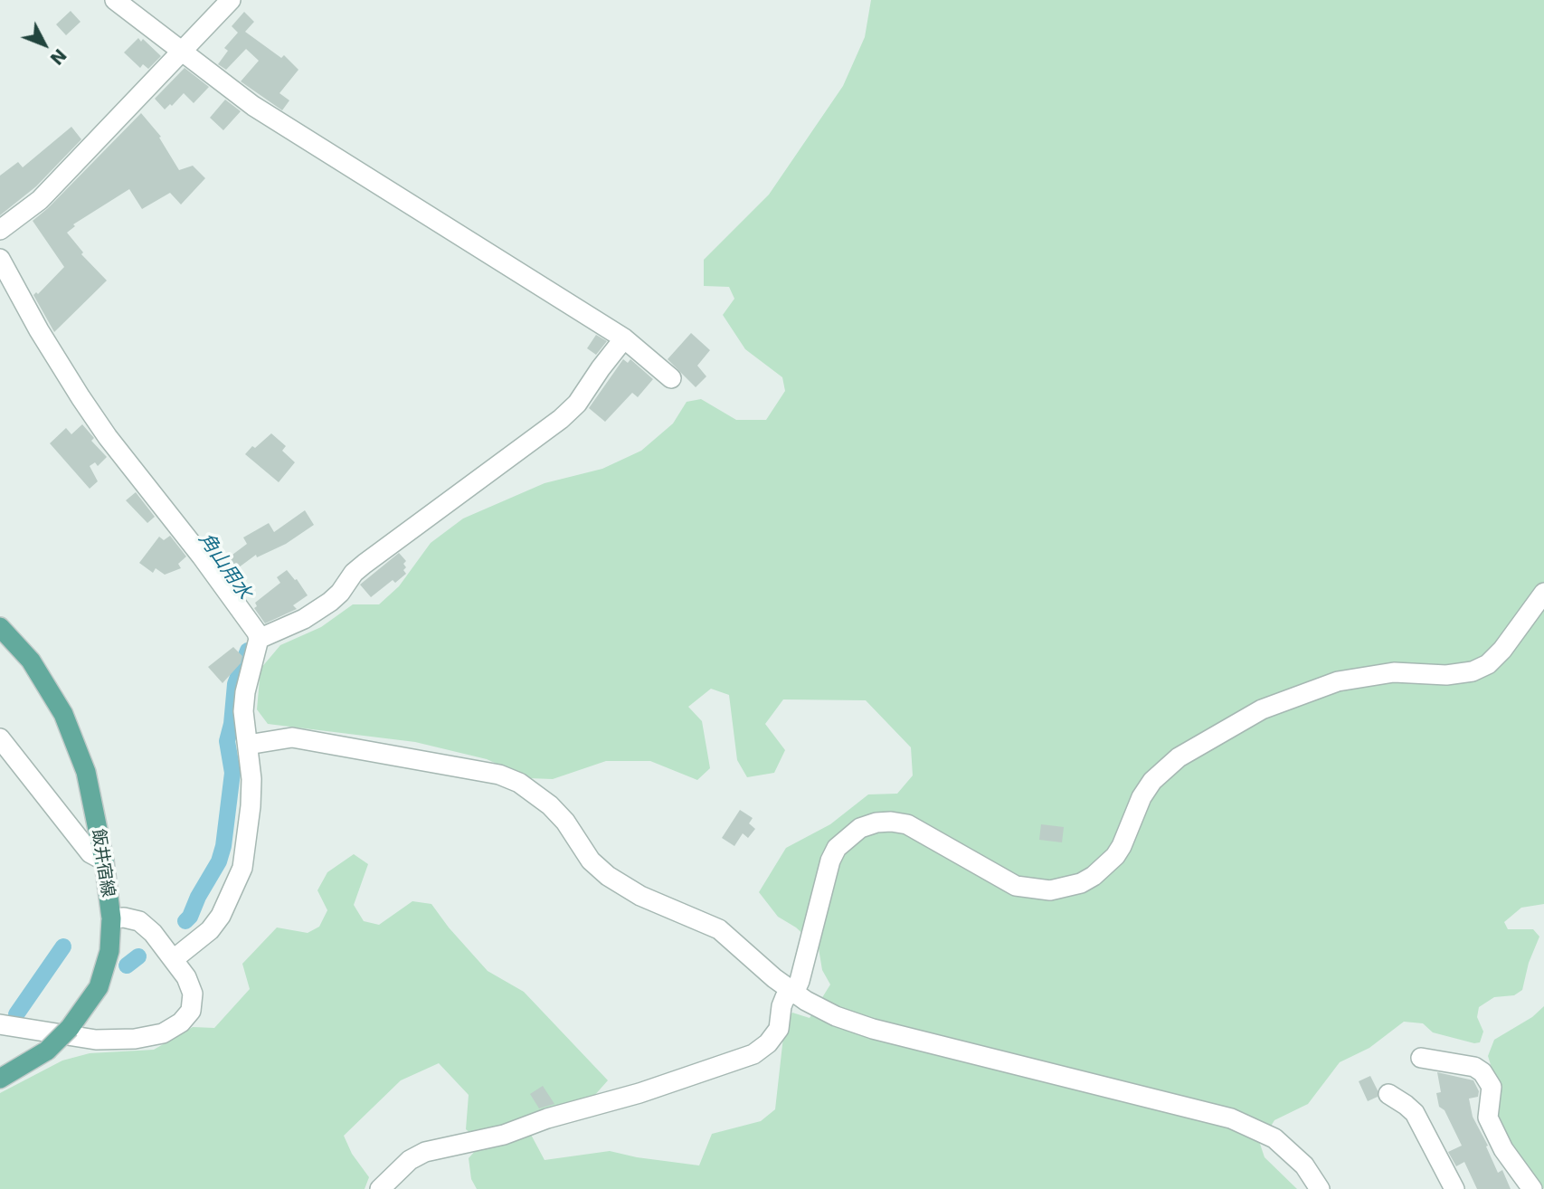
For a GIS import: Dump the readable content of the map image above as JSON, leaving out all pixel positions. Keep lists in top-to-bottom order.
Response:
{
  "streets": {
    "main road": ["飯井宿線"]
  },
  "water": ["角山用水"],
  "north": "bottom right"
}
